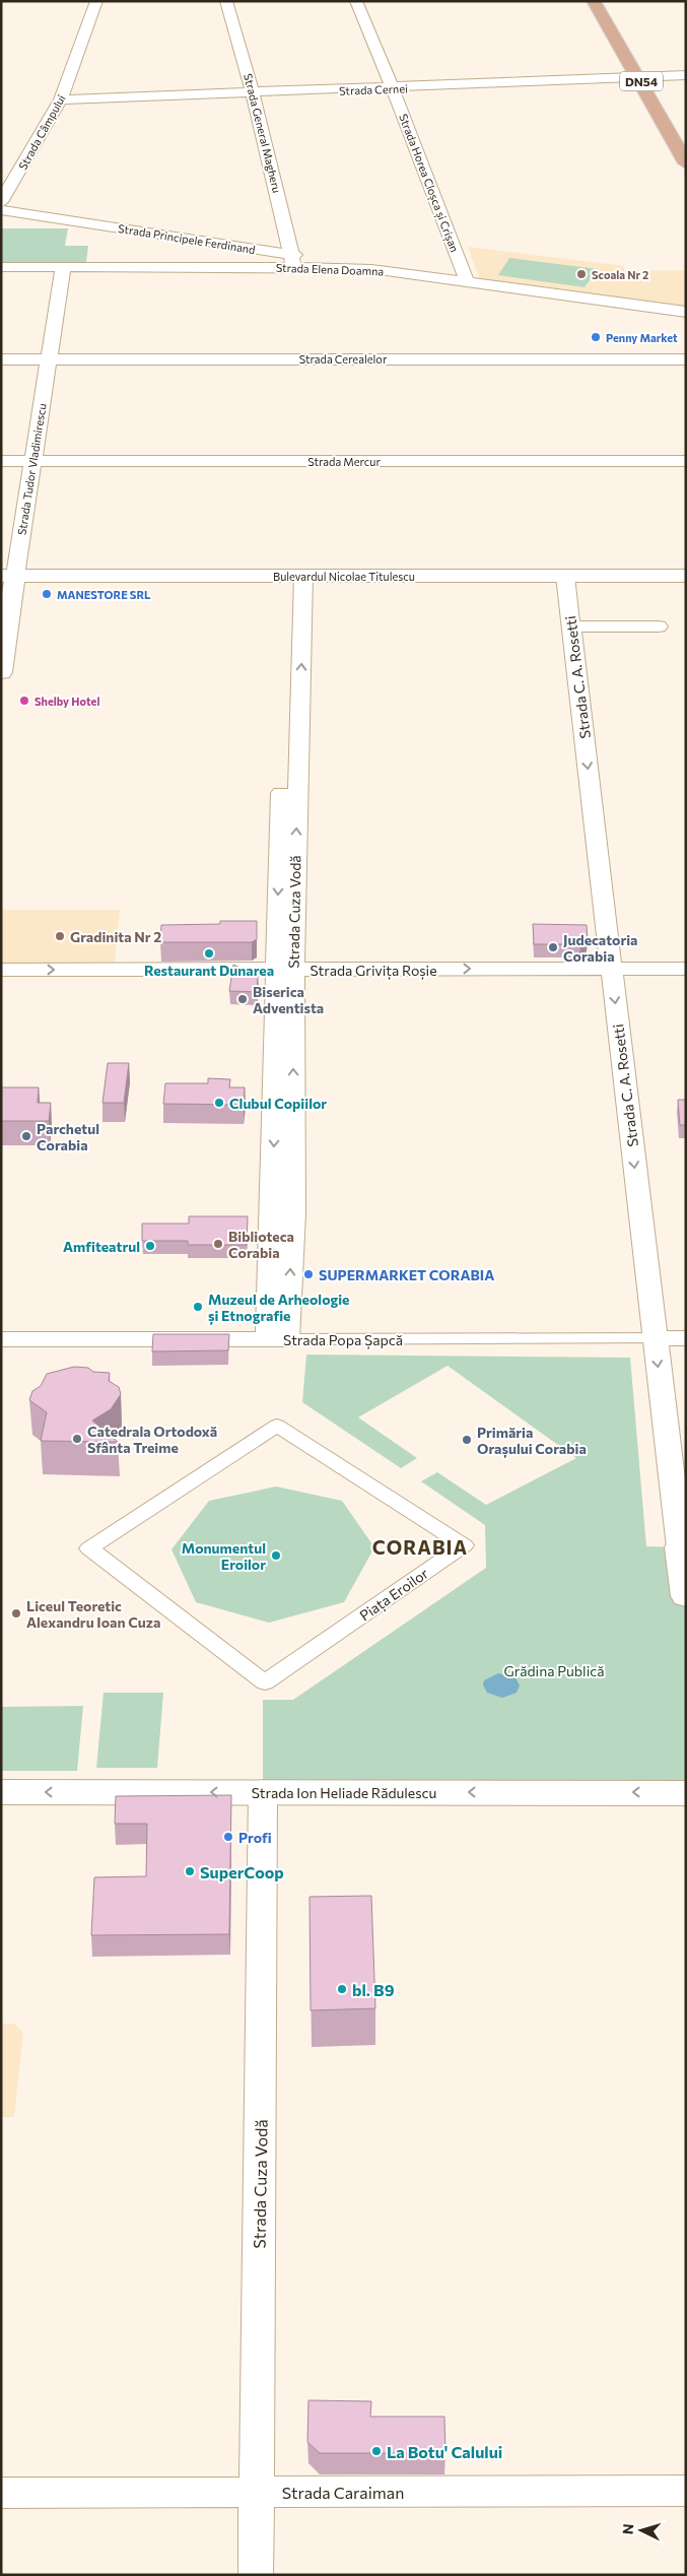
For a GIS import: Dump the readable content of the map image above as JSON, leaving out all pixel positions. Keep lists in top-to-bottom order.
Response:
{
  "streets": {
    "main road": ["DN54"],
    "street": [
      "Strada Cernei",
      "Strada Câmpului",
      "Strada General Magheru",
      "Strada Horea Cloșca și Crișan",
      "Strada Principele Ferdinand",
      "Strada Elena Doamna",
      "Strada Cerealelor",
      "Strada Mercur",
      "Strada Tudor Vladimirescu",
      "Bulevardul Nicolae Titulescu",
      "Strada C. A. Rosetti",
      "Strada Cuza Vodă",
      "Strada Grivița Roșie",
      "Strada Popa Șapcă",
      "Piața Eroilor",
      "Strada Ion Heliade Rădulescu",
      "Strada Caraiman"
    ]
  },
  "crossings": [
    ["DN54", "Strada Cernei"],
    ["Strada Cernei", "Strada Câmpului"],
    ["Strada Cernei", "Strada General Magheru"],
    ["Strada Cernei", "Strada Horea Cloșca și Crișan"],
    ["Strada General Magheru", "Strada Principele Ferdinand"],
    ["Strada General Magheru", "Strada Elena Doamna"],
    ["Strada Horea Cloșca și Crișan", "Strada Elena Doamna"],
    ["Strada Principele Ferdinand", "Strada Elena Doamna"],
    ["Strada Elena Doamna", "Strada Tudor Vladimirescu"],
    ["Strada Cerealelor", "Strada Tudor Vladimirescu"],
    ["Strada Mercur", "Strada Tudor Vladimirescu"],
    ["Strada Tudor Vladimirescu", "Bulevardul Nicolae Titulescu"],
    ["Bulevardul Nicolae Titulescu", "Strada C. A. Rosetti"],
    ["Bulevardul Nicolae Titulescu", "Strada Cuza Vodă"],
    ["Strada C. A. Rosetti", "Strada Grivița Roșie"],
    ["Strada C. A. Rosetti", "Strada Popa Șapcă"],
    ["Strada Cuza Vodă", "Strada Grivița Roșie"],
    ["Strada Cuza Vodă", "Strada Popa Șapcă"],
    ["Strada Cuza Vodă", "Strada Ion Heliade Rădulescu"],
    ["Strada Cuza Vodă", "Strada Caraiman"]
  ],
  "one_way": ["Strada C. A. Rosetti", "Strada Grivița Roșie", "Strada Ion Heliade Rădulescu"],
  "districts": ["CORABIA"],
  "parks": ["Grădina Publică"],
  "places": [
    "Scoala Nr 2",
    "Penny Market",
    "MANESTORE SRL",
    "Shelby Hotel",
    "Gradinita Nr 2",
    "Judecatoria Corabia",
    "Restaurant Dunarea",
    "Biserica Adventista",
    "Clubul Copiilor",
    "Parchetul Corabia",
    "Biblioteca Corabia",
    "Amfiteatrul",
    "SUPERMARKET CORABIA",
    "Muzeul de Arheologie și Etnografie",
    "Catedrala Ortodoxă Sfânta Treime",
    "Primăria Orașului Corabia",
    "Monumentul Eroilor",
    "Liceul Teoretic Alexandru Ioan Cuza",
    "Profi",
    "SuperCoop",
    "bl. B9",
    "La Botu' Calului"
  ],
  "north": "left"
}
